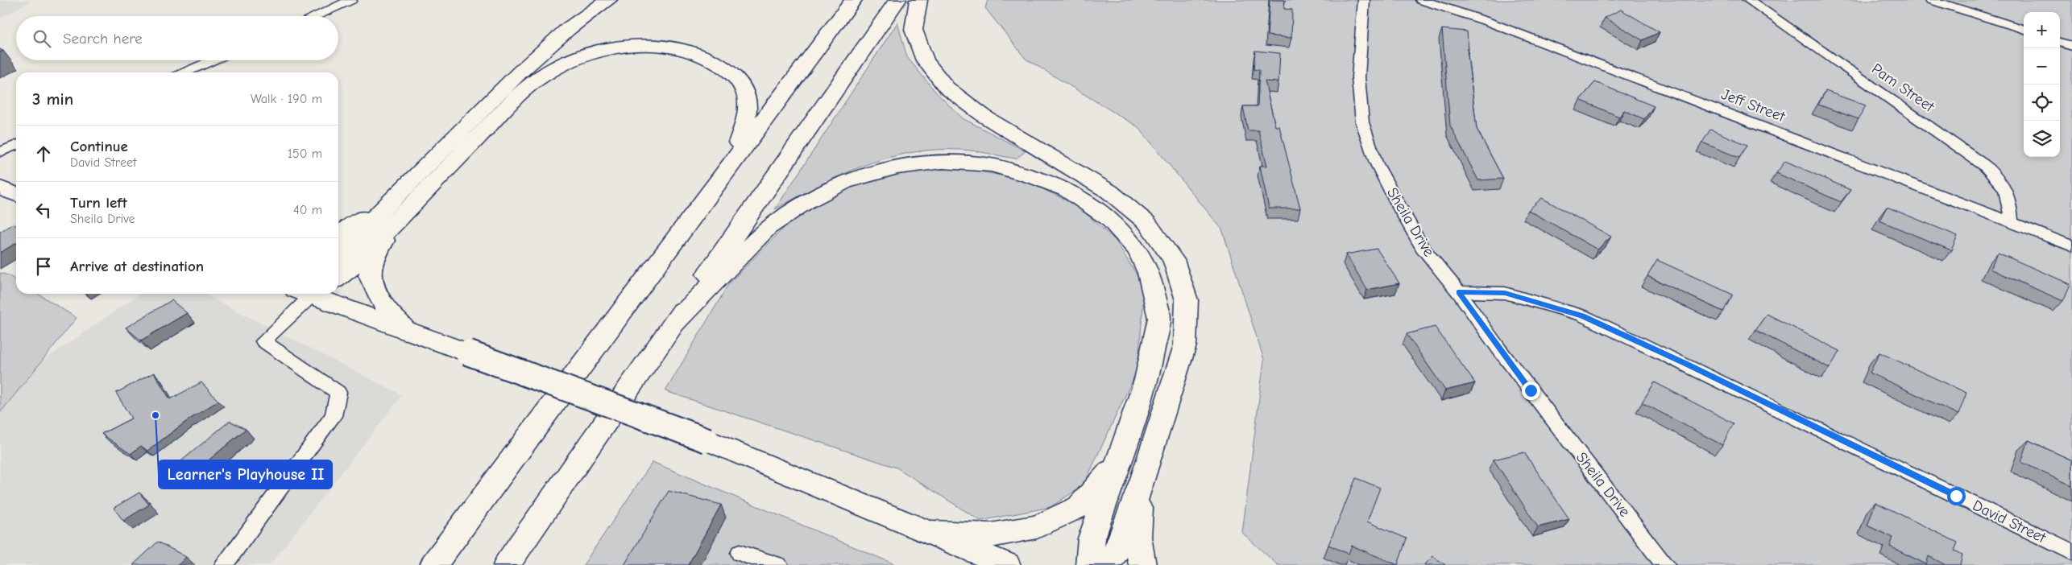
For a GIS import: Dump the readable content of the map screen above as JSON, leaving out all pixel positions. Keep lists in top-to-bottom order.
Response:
{
  "streets": {
    "street": [
      "Pam Street",
      "Jeff Street",
      "Sheila Drive",
      "David Street"
    ]
  },
  "crossings": [
    ["Pam Street", "Jeff Street"],
    ["Sheila Drive", "David Street"]
  ],
  "places": ["Learner's Playhouse II"],
  "page": {
    "map_buttons": ["+", "−"],
    "search": "Search here",
    "heading": ["3 min", "Walk · 190 m"],
    "list": [
      ["Continue", "David Street", "150 m"],
      ["Turn left", "Sheila Drive", "40 m"],
      "Arrive at destination"
    ]
  }
}
